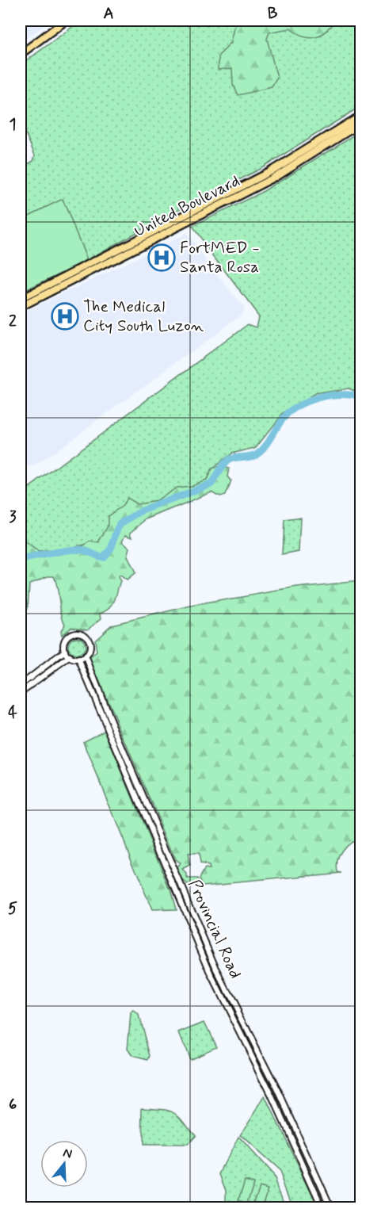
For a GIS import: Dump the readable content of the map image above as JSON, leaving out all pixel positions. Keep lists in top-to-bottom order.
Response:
{
  "streets": {
    "main road": ["United Boulevard"],
    "street": ["Provincial Road"]
  },
  "places": {
    "hospital": ["FortMED - Santa Rosa", "The Medical City South Luzon"]
  },
  "north": "top",
  "grid": {
    "columns": ["A", "B"],
    "rows": [
      "1",
      "2",
      "3",
      "4",
      "5",
      "6"
    ]
  }
}
